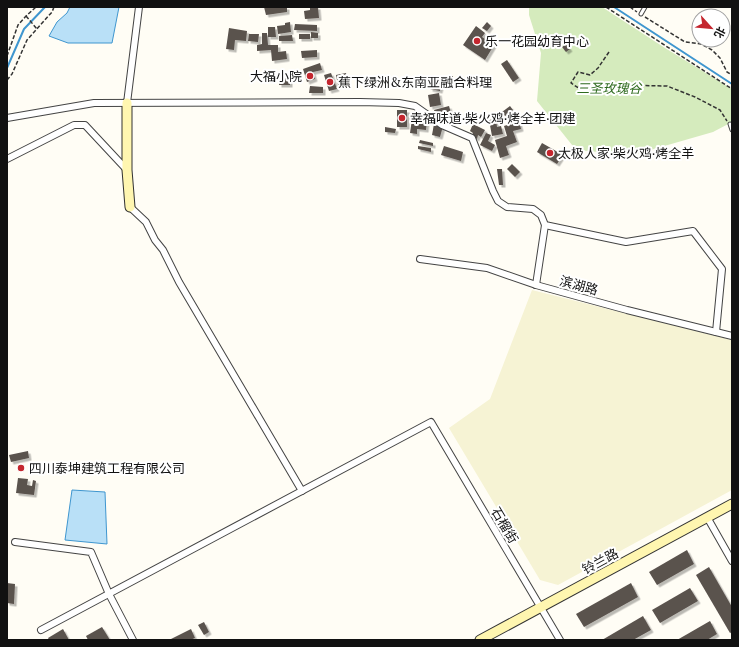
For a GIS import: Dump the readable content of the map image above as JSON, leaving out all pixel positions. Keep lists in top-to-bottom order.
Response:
{
  "streets": {
    "street": ["滨湖路", "石榴街", "铃兰路"]
  },
  "crossings": [
    ["石榴街", "铃兰路"]
  ],
  "parks": ["三圣玫瑰谷"],
  "places": [
    "乐一花园幼育中心",
    "大福小院",
    "蕉下绿洲&东南亚融合料理",
    "幸福味道·柴火鸡·烤全羊·团建",
    "太极人家·柴火鸡·烤全羊",
    "四川泰坤建筑工程有限公司"
  ],
  "north": "bottom right"
}
